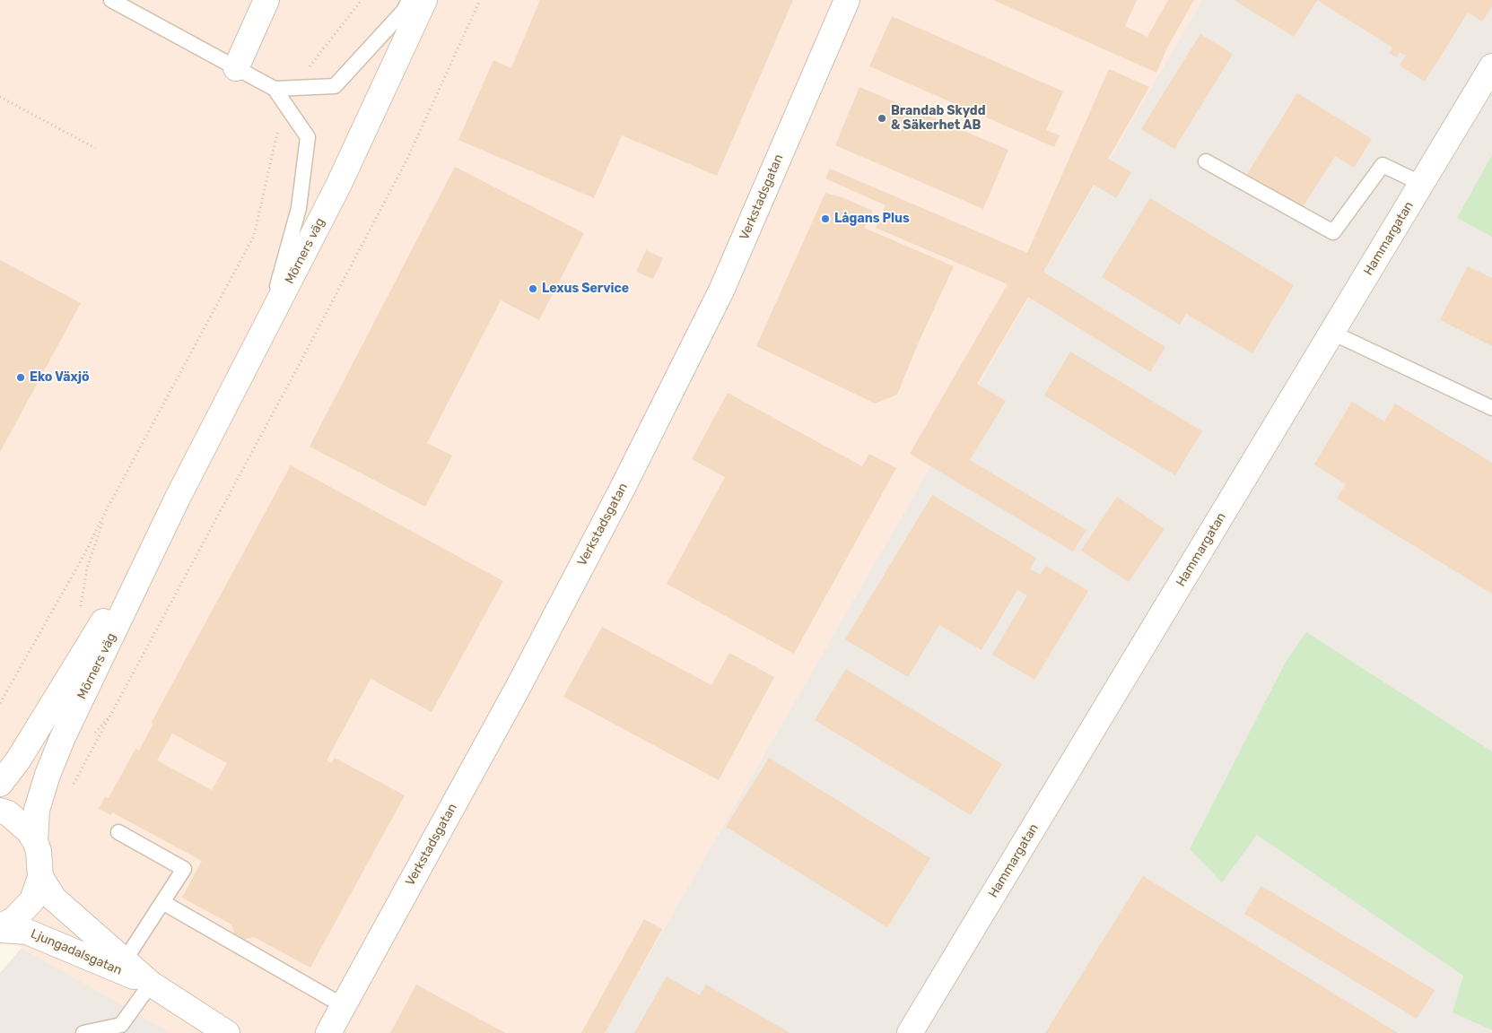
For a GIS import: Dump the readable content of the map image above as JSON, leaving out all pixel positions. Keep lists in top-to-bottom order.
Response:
{
  "streets": {
    "street": [
      "Verkstadsgatan",
      "Hammargatan",
      "Mörners väg",
      "Ljungadalsgatan"
    ]
  },
  "places": [
    "Brandab Skydd & Säkerhet AB",
    "Lågans Plus",
    "Lexus Service",
    "Eko Växjö"
  ]
}
